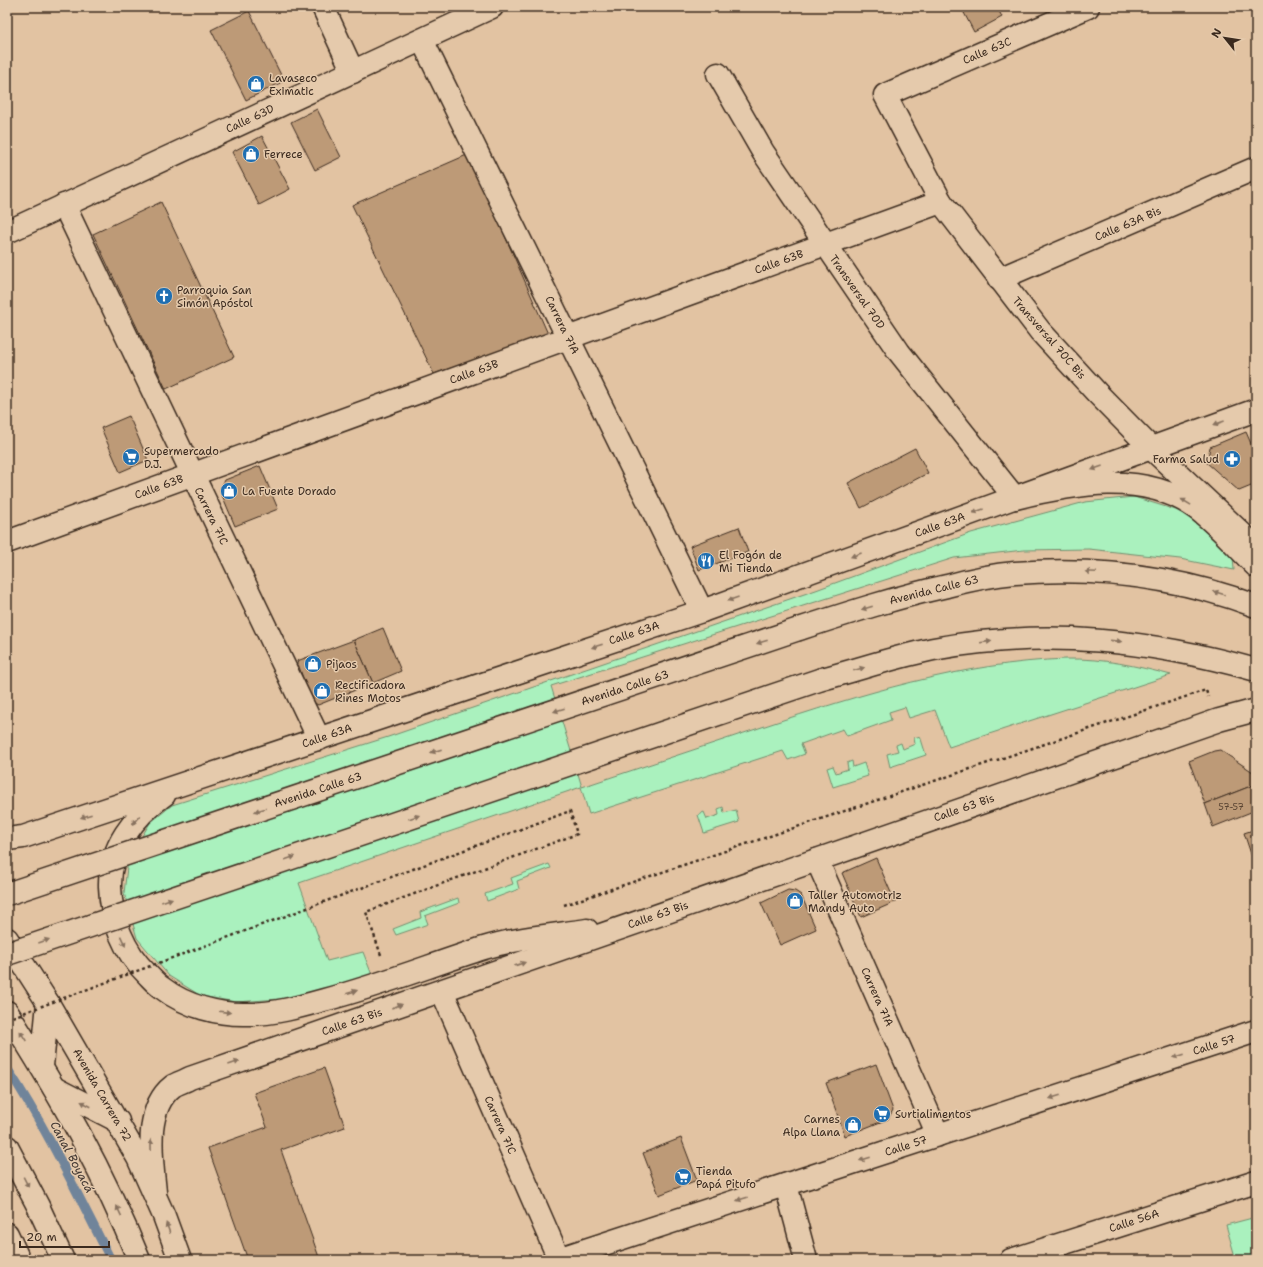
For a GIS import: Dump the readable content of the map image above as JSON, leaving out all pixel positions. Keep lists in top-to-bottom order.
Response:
{
  "streets": {
    "main road": [
      "Calle 63C",
      "Calle 63D",
      "Calle 63A Bis",
      "Calle 63B",
      "Transversal 70D",
      "Carrera 71A",
      "Transversal 70C Bis",
      "Carrera 71C",
      "Calle 63A",
      "Avenida Calle 63",
      "Calle 63 Bis",
      "Calle 57",
      "Avenida Carrera 72",
      "Calle 56A"
    ]
  },
  "crossings": [
    ["Calle 63C", "Transversal 70C Bis"],
    ["Calle 63D", "Carrera 71A"],
    ["Calle 63D", "Carrera 71C"],
    ["Calle 63A Bis", "Transversal 70C Bis"],
    ["Calle 63B", "Transversal 70D"],
    ["Calle 63B", "Carrera 71A"],
    ["Calle 63B", "Transversal 70C Bis"],
    ["Calle 63B", "Carrera 71C"],
    ["Transversal 70D", "Calle 63A"],
    ["Carrera 71A", "Calle 63A"],
    ["Carrera 71A", "Calle 63 Bis"],
    ["Carrera 71A", "Calle 57"],
    ["Transversal 70C Bis", "Calle 63A"],
    ["Carrera 71C", "Calle 63A"],
    ["Carrera 71C", "Calle 63 Bis"],
    ["Carrera 71C", "Calle 57"],
    ["Calle 63 Bis", "Avenida Carrera 72"]
  ],
  "one_way": ["Calle 57"],
  "water": ["Canal Boyacá"],
  "places": {
    "shop": [
      "Lavaseco Eximatic",
      "Ferrece",
      "La Fuente Dorado",
      "Pijaos",
      "Rectificadora Rines Motos",
      "Taller Automotriz Mandy Auto",
      "Carnes Alpa Llana"
    ],
    "church": ["Parroquia San Simón Apóstol"],
    "supermarket": ["Supermercado D.J.", "Surtialimentos", "Tienda Papá Pitufo"],
    "pharmacy": ["Farma Salud"],
    "restaurant": ["El Fogón de Mi Tienda"]
  },
  "house_numbers": ["57-57"],
  "scale_bar": "20 m",
  "north": "top left"
}
